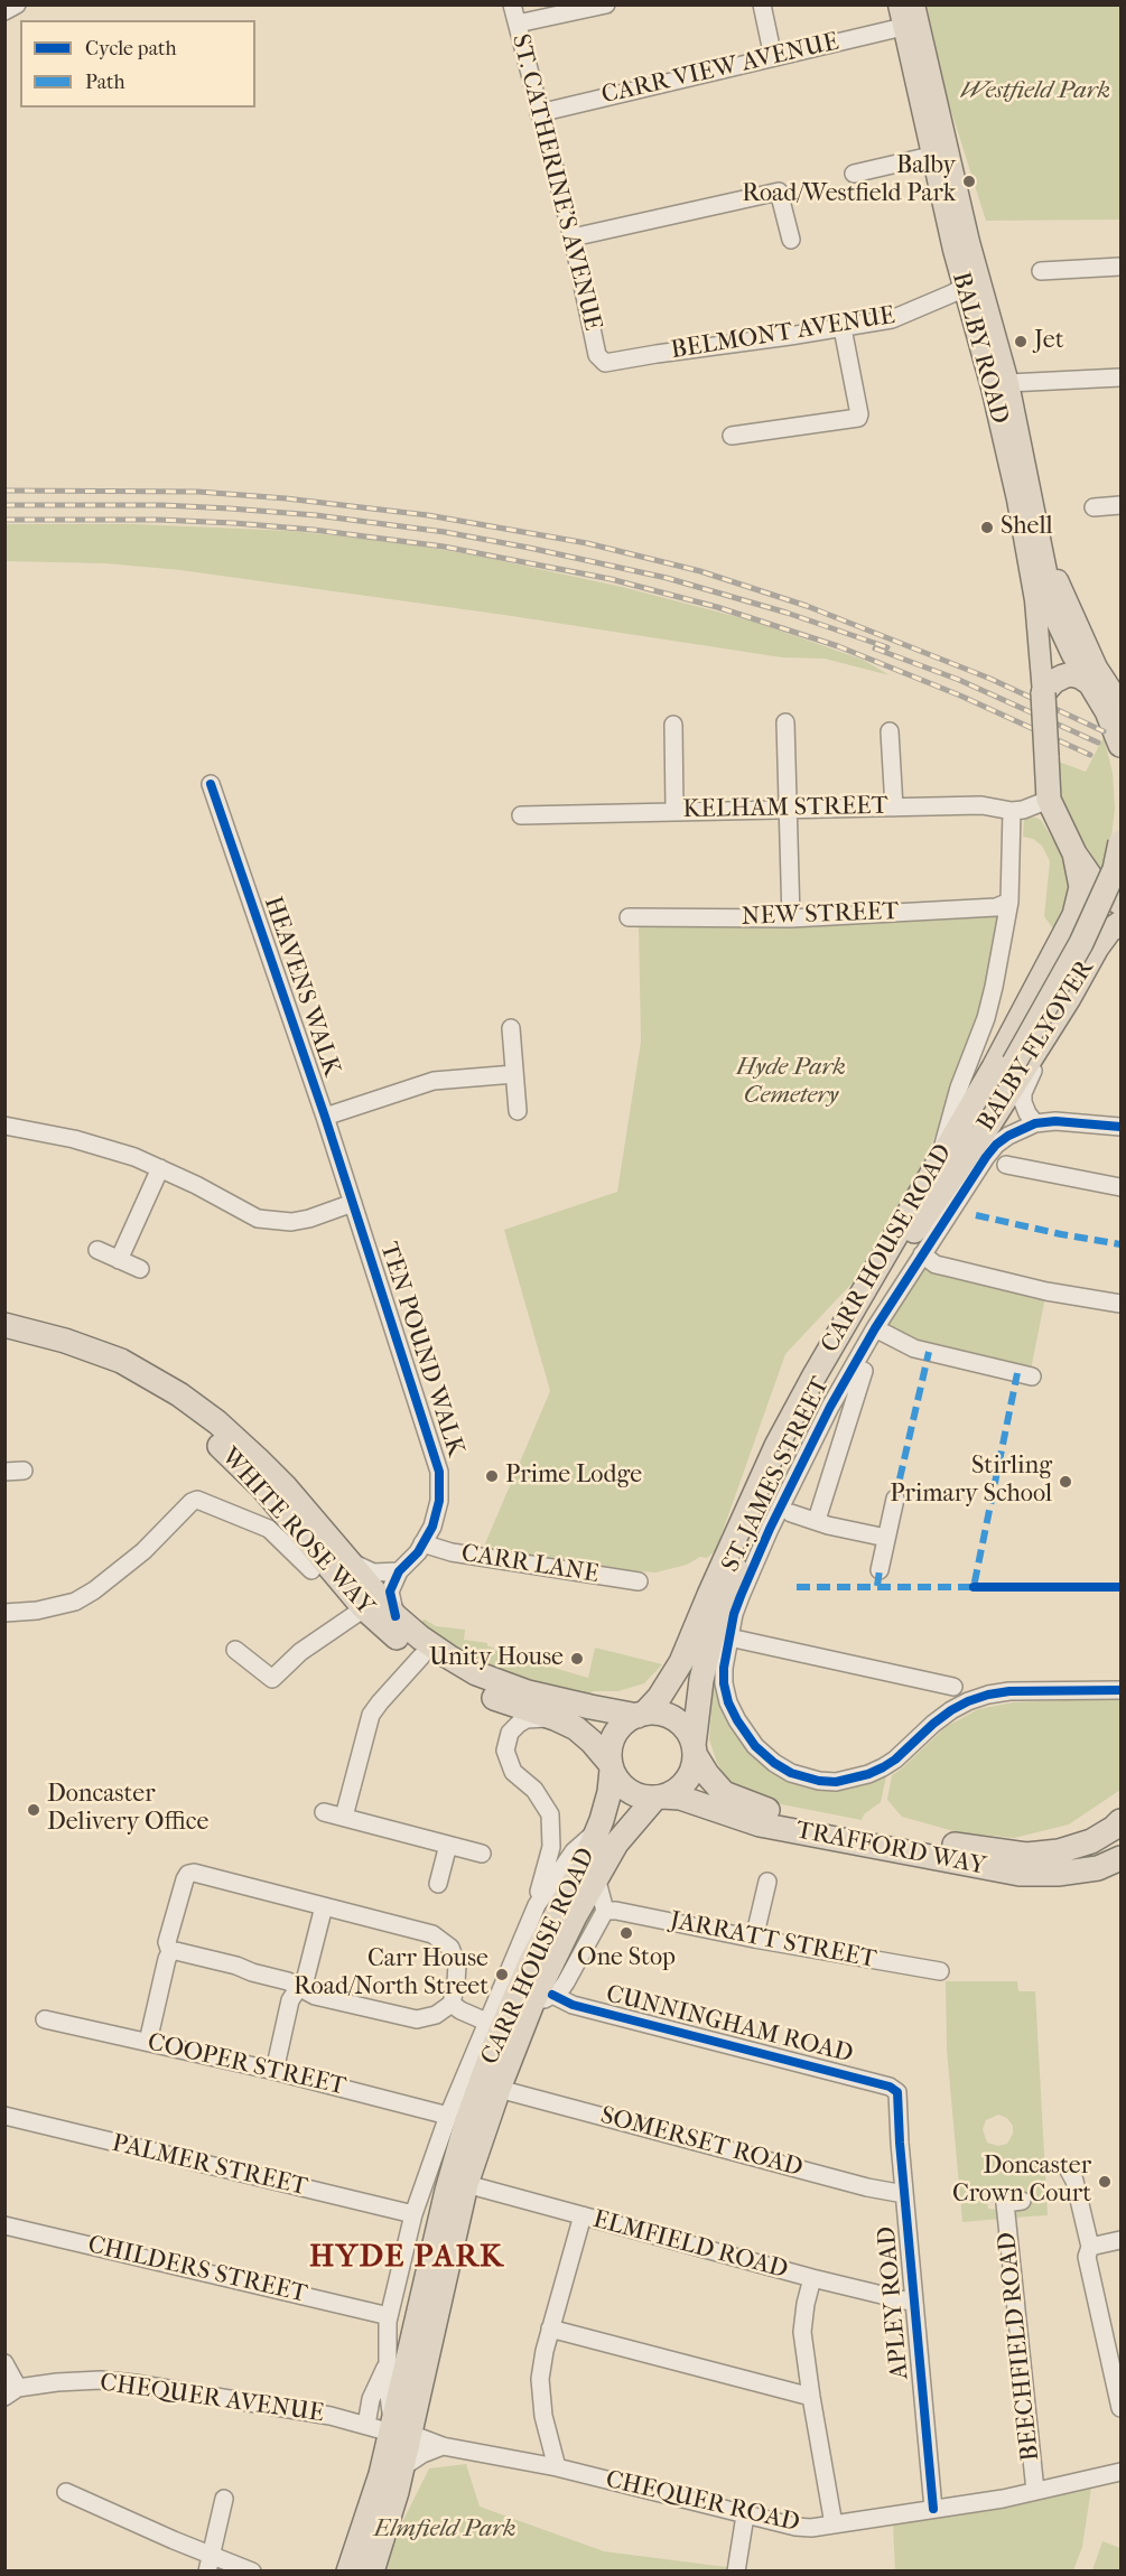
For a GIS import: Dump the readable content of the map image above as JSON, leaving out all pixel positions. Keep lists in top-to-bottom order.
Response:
{
  "streets": {
    "highway": [
      "BALBY FLYOVER",
      "CARR HOUSE ROAD",
      "WHITE ROSE WAY",
      "TRAFFORD WAY"
    ],
    "main road": ["BALBY ROAD"],
    "street": [
      "CARR VIEW AVENUE",
      "ST. CATHERINE'S AVENUE",
      "BELMONT AVENUE",
      "KELHAM STREET",
      "NEW STREET",
      "HEAVENS WALK",
      "TEN POUND WALK",
      "ST. JAMES STREET",
      "CARR LANE",
      "JARRATT STREET",
      "CUNNINGHAM ROAD",
      "COOPER STREET",
      "SOMERSET ROAD",
      "PALMER STREET",
      "ELMFIELD ROAD",
      "CHILDERS STREET",
      "APLEY ROAD",
      "BEECHFIELD ROAD",
      "CHEQUER AVENUE",
      "CHEQUER ROAD"
    ]
  },
  "crossings": [
    ["CARR VIEW AVENUE", "ST. CATHERINE'S AVENUE"],
    ["CARR VIEW AVENUE", "BALBY ROAD"],
    ["ST. CATHERINE'S AVENUE", "BELMONT AVENUE"],
    ["BELMONT AVENUE", "BALBY ROAD"],
    ["HEAVENS WALK", "TEN POUND WALK"],
    ["BALBY FLYOVER", "CARR HOUSE ROAD"],
    ["BALBY FLYOVER", "ST. JAMES STREET"],
    ["CARR HOUSE ROAD", "ST. JAMES STREET"],
    ["CARR HOUSE ROAD", "WHITE ROSE WAY"],
    ["CARR HOUSE ROAD", "TRAFFORD WAY"],
    ["CARR HOUSE ROAD", "SOMERSET ROAD"],
    ["CARR HOUSE ROAD", "ELMFIELD ROAD"],
    ["CARR HOUSE ROAD", "CHEQUER AVENUE"],
    ["CARR HOUSE ROAD", "CHEQUER ROAD"],
    ["TEN POUND WALK", "WHITE ROSE WAY"],
    ["TEN POUND WALK", "CARR LANE"],
    ["WHITE ROSE WAY", "TRAFFORD WAY"],
    ["CUNNINGHAM ROAD", "APLEY ROAD"],
    ["SOMERSET ROAD", "APLEY ROAD"],
    ["ELMFIELD ROAD", "APLEY ROAD"],
    ["APLEY ROAD", "CHEQUER ROAD"],
    ["BEECHFIELD ROAD", "CHEQUER ROAD"],
    ["CHEQUER AVENUE", "CHEQUER ROAD"]
  ],
  "districts": ["HYDE PARK"],
  "parks": ["Westfield Park", "Hyde Park Cemetery", "Elmfield Park"],
  "places": [
    "Balby Road/Westfield Park",
    "Jet",
    "Shell",
    "Prime Lodge",
    "Stirling Primary School",
    "Unity House",
    "Doncaster Delivery Office",
    "One Stop",
    "Carr House Road/North Street",
    "Doncaster Crown Court"
  ],
  "legend": ["Cycle path", "Path"]
}
